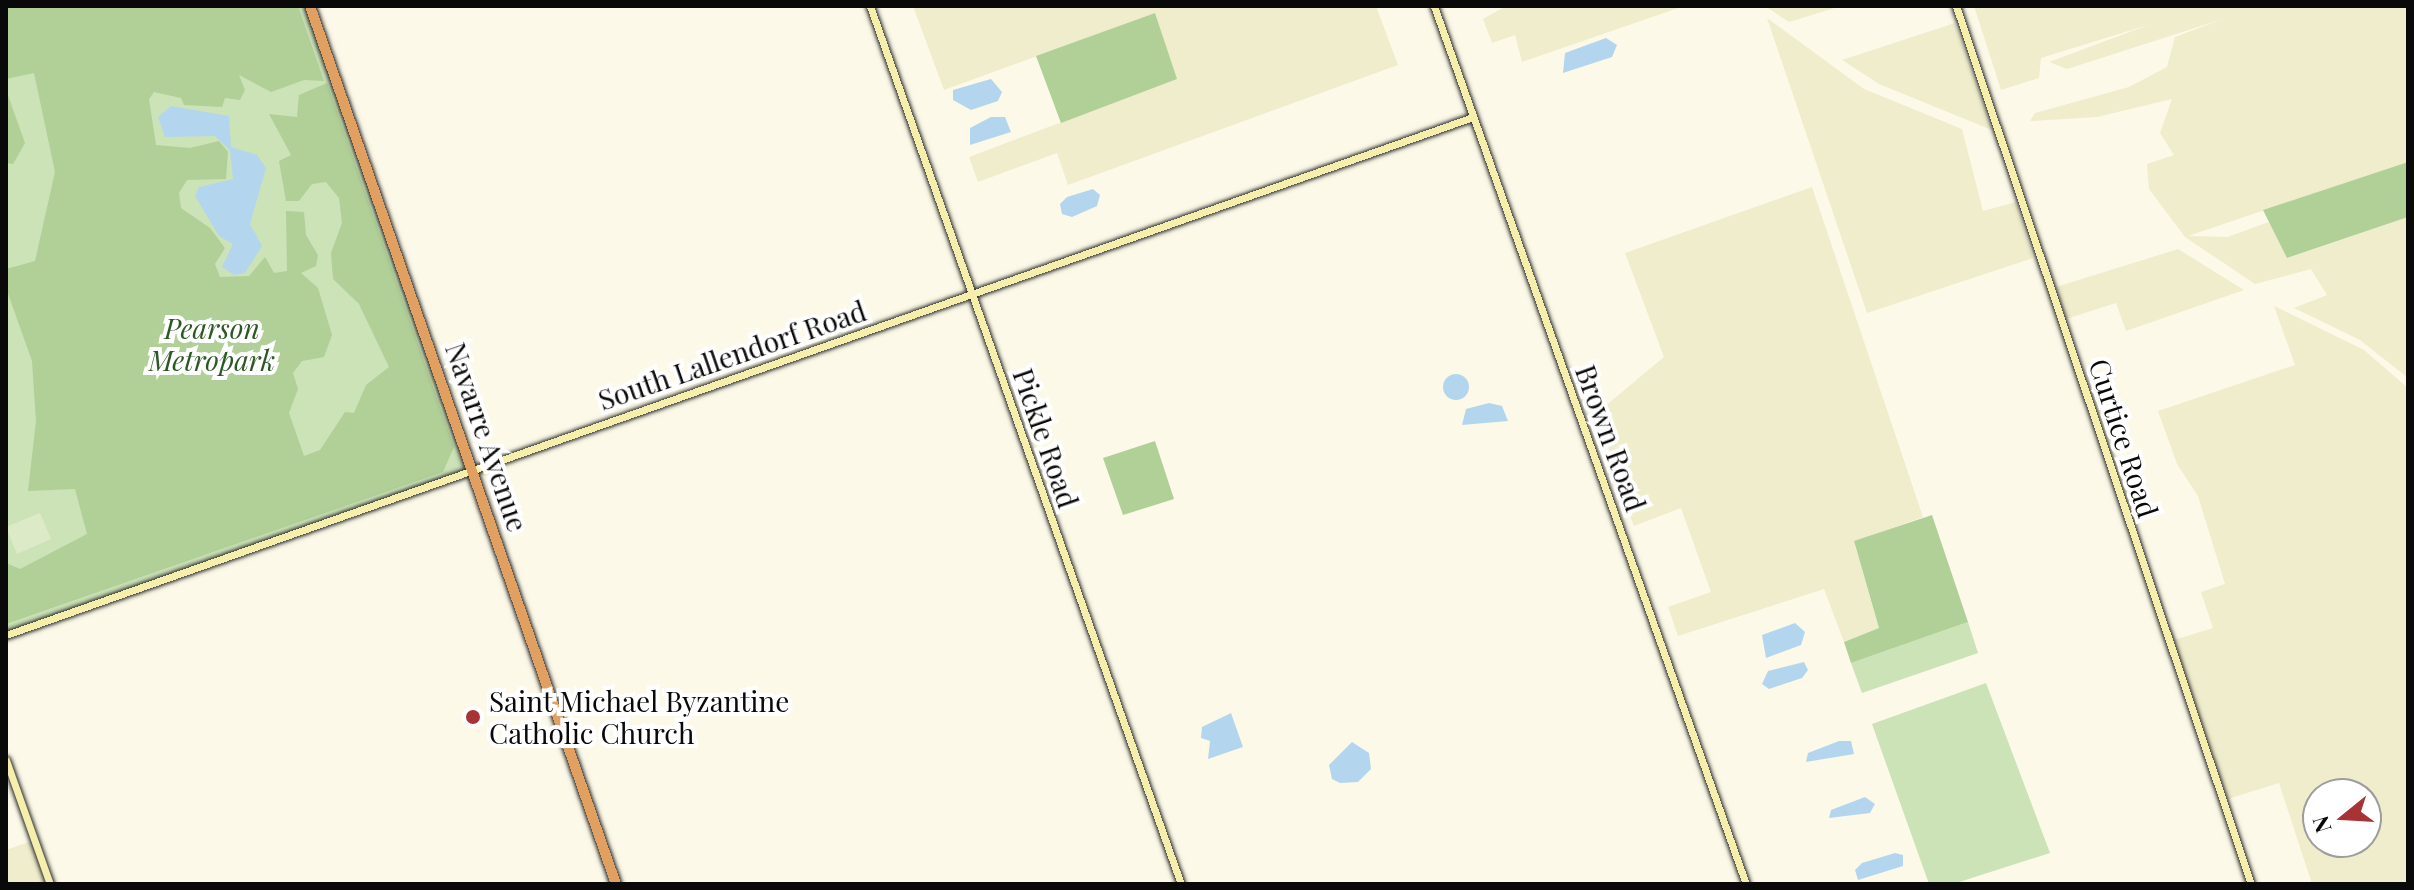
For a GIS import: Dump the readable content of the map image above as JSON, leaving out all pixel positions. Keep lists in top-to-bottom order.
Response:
{
  "streets": {
    "highway": ["Navarre Avenue"],
    "street": [
      "South Lallendorf Road",
      "Pickle Road",
      "Brown Road",
      "Curtice Road"
    ]
  },
  "crossings": [
    ["South Lallendorf Road", "Navarre Avenue"],
    ["South Lallendorf Road", "Pickle Road"],
    ["South Lallendorf Road", "Brown Road"]
  ],
  "parks": ["Pearson Metropark"],
  "places": ["Saint Michael Byzantine Catholic Church"],
  "north": "left"
}
